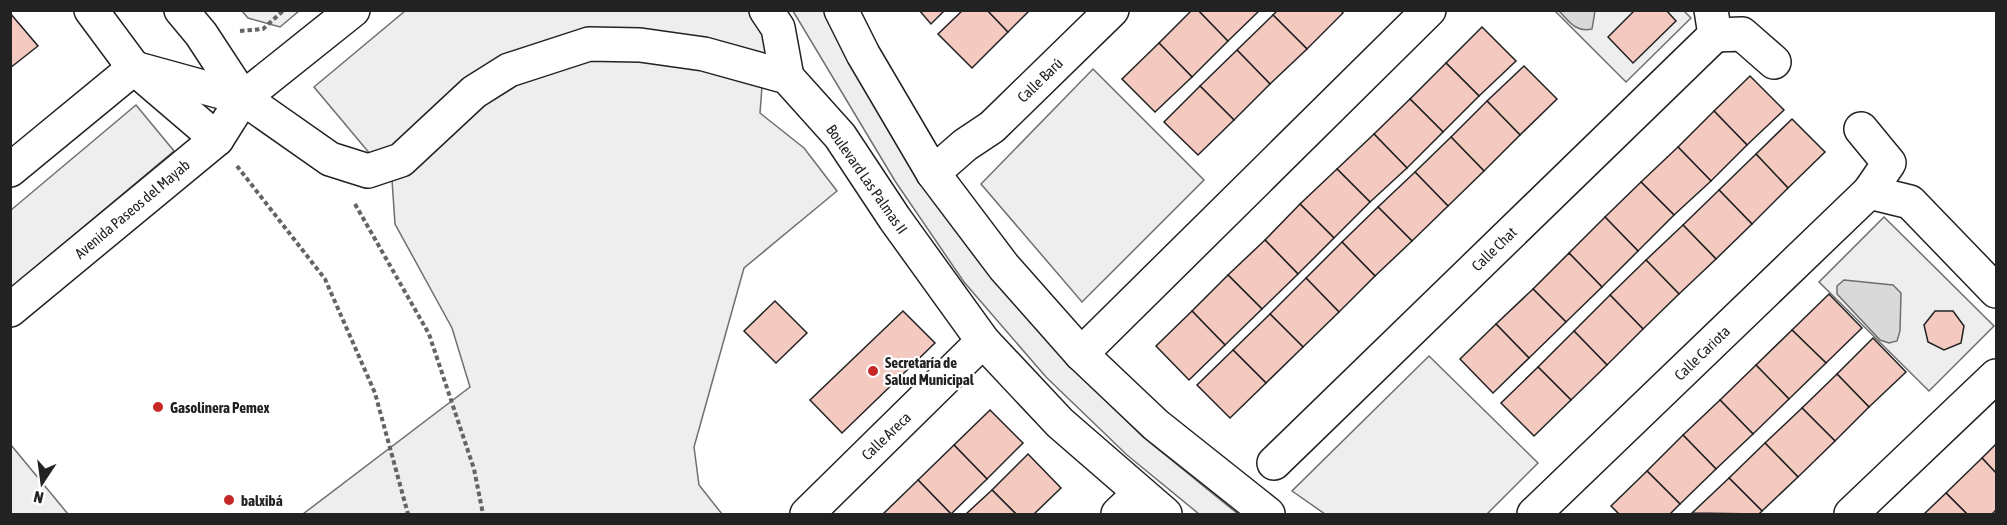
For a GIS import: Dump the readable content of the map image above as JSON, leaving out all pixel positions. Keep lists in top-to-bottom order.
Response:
{
  "streets": {
    "street": [
      "Calle Barú",
      "Boulevard Las Palmas II",
      "Avenida Paseos del Mayab",
      "Calle Chat",
      "Calle Cariota",
      "Calle Areca"
    ]
  },
  "crossings": [
    ["Boulevard Las Palmas II", "Calle Areca"]
  ],
  "places": ["Secretaría de Salud Municipal", "Gasolinera Pemex", "balxibá"],
  "north": "bottom"
}
